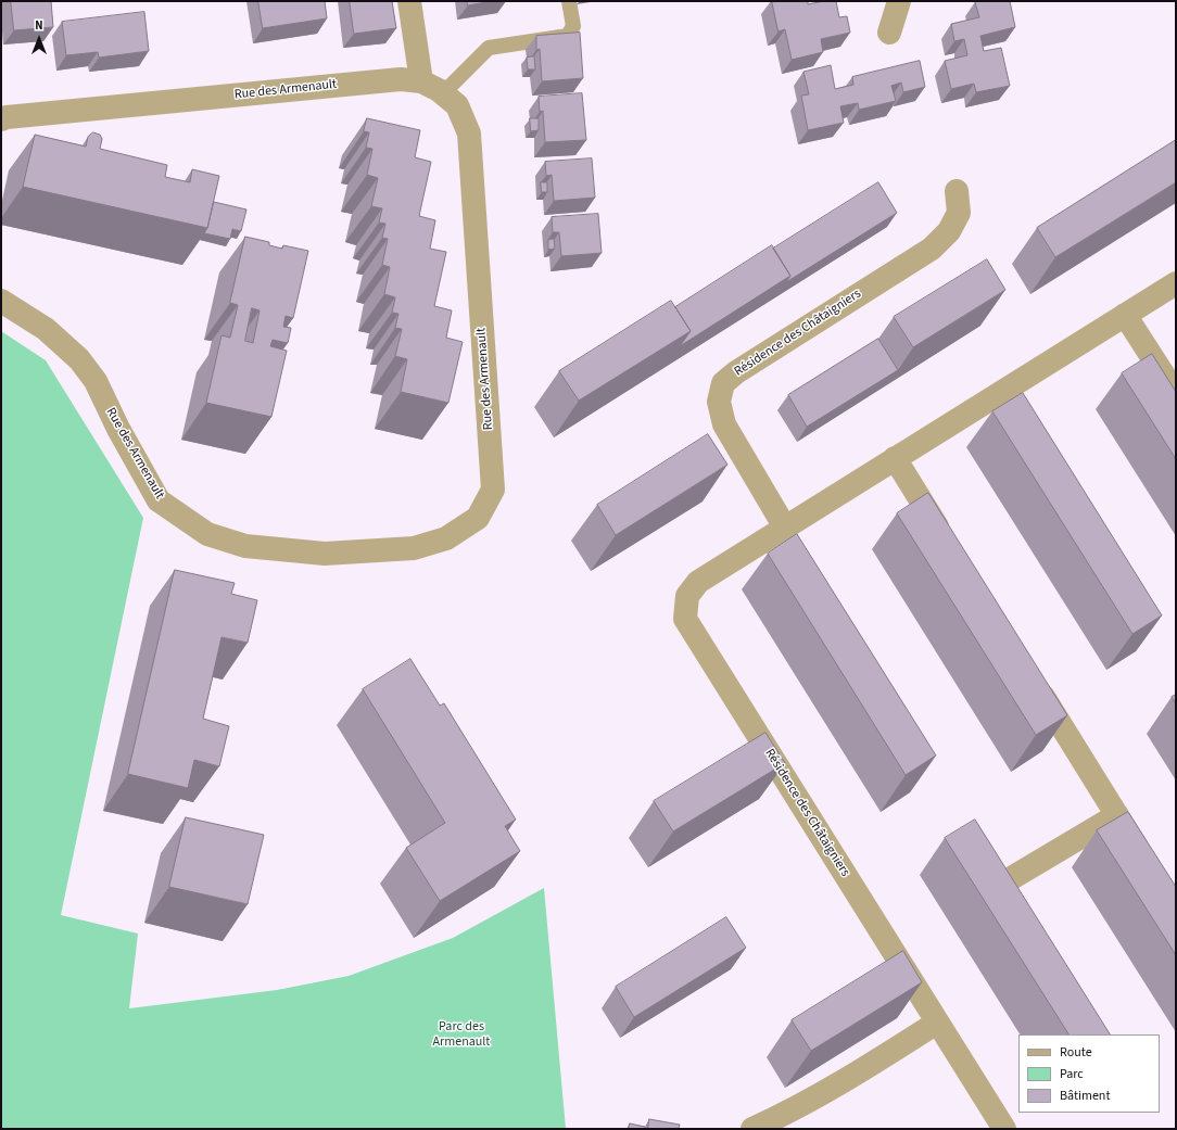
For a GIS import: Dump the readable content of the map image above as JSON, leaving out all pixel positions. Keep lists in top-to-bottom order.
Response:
{
  "streets": {
    "street": ["Rue des Armenault", "Résidence des Châtaigniers"]
  },
  "parks": ["Parc des Armenault"],
  "legend": ["Route", "Parc", "Bâtiment"],
  "north": "top"
}
